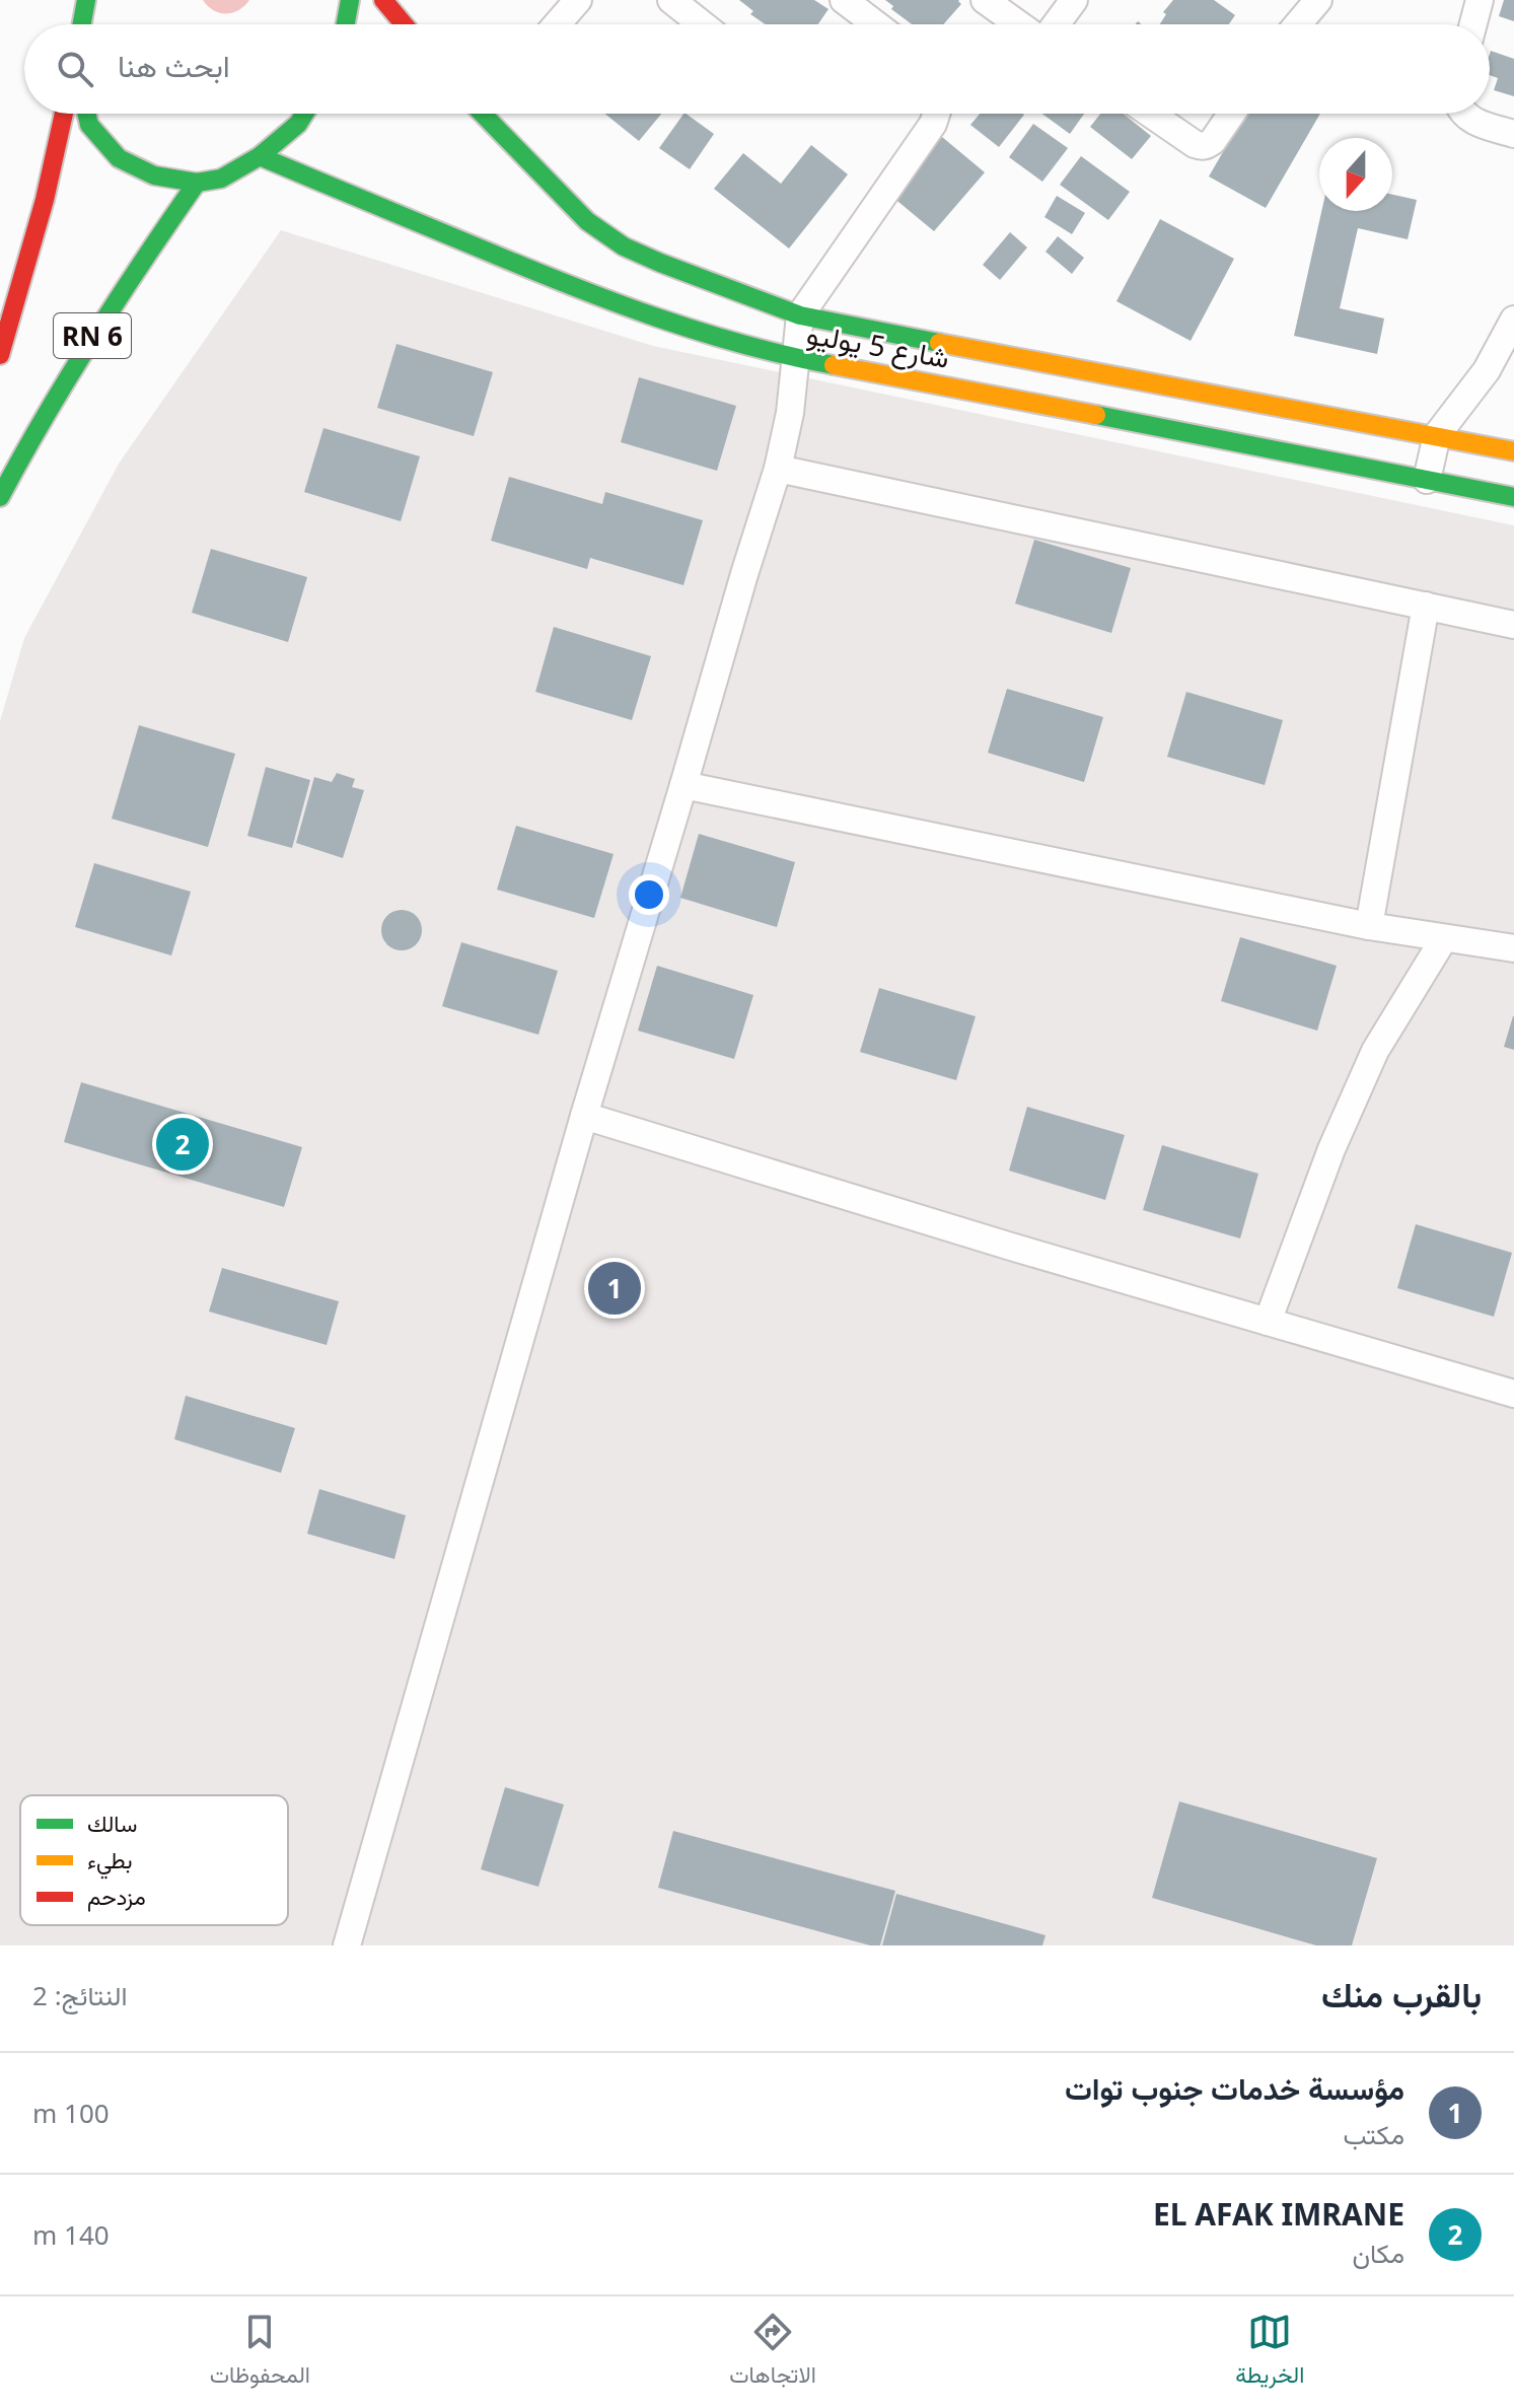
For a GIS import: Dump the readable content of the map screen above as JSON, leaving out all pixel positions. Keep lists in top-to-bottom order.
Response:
{
  "streets": {
    "main road": ["RN 6", "شارع 5 يوليو"]
  },
  "legend": ["سالك", "بطيء", "مزدحم"],
  "north": "bottom",
  "page": {
    "search": "ابحث هنا",
    "pins": ["2", "1"],
    "heading": ["بالقرب منك", "النتائج: 2"],
    "list": [
      {
        "mark": "1",
        "name": "مؤسسة خدمات جنوب توات",
        "note": "مكتب",
        "value": "100 m"
      },
      {
        "mark": "2",
        "name": "EL AFAK IMRANE",
        "note": "مكان",
        "value": "140 m"
      }
    ],
    "nav": ["الخريطة", "الاتجاهات", "المحفوظات"]
  }
}
